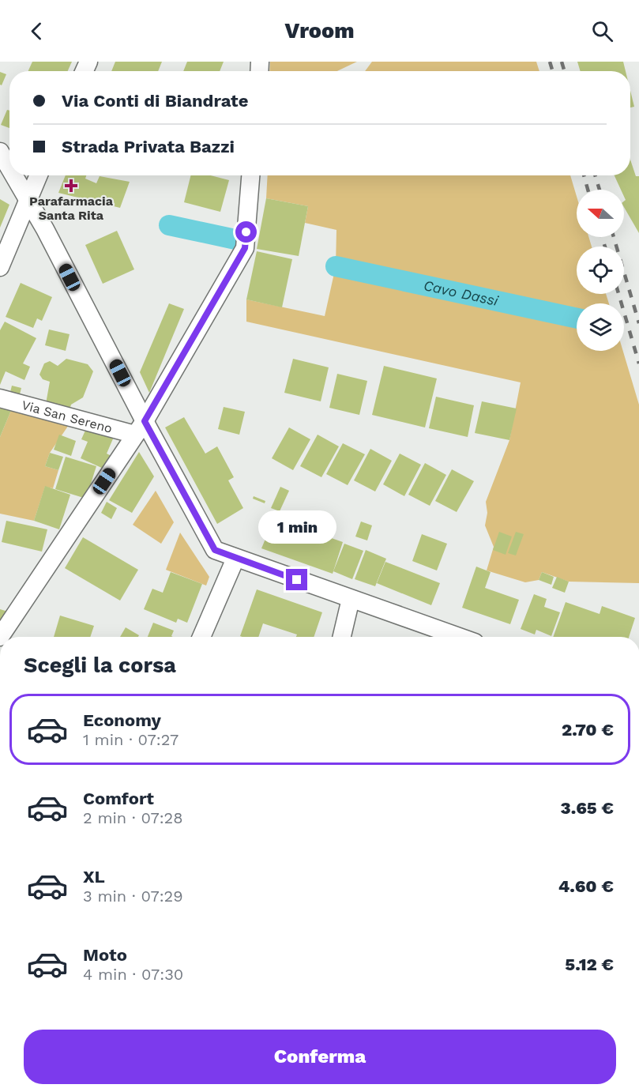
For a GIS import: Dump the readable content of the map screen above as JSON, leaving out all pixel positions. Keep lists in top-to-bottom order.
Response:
{
  "streets": {
    "street": ["Via San Sereno"]
  },
  "water": ["Cavo Dassi"],
  "places": {
    "health": ["Parafarmacia Santa Rita"]
  },
  "north": "left",
  "page": {
    "header": "Vroom",
    "banner": ["Via Conti di Biandrate", "Strada Privata Bazzi"],
    "bubble": "1 min",
    "heading": "Scegli la corsa",
    "list": [
      {
        "name": "Economy",
        "note": "1 min · 07:27",
        "value": "2.70 €"
      },
      {
        "name": "Comfort",
        "note": "2 min · 07:28",
        "value": "3.65 €"
      },
      {
        "name": "XL",
        "note": "3 min · 07:29",
        "value": "4.60 €"
      },
      {
        "name": "Moto",
        "note": "4 min · 07:30",
        "value": "5.12 €"
      }
    ],
    "buttons": "Conferma"
  }
}
